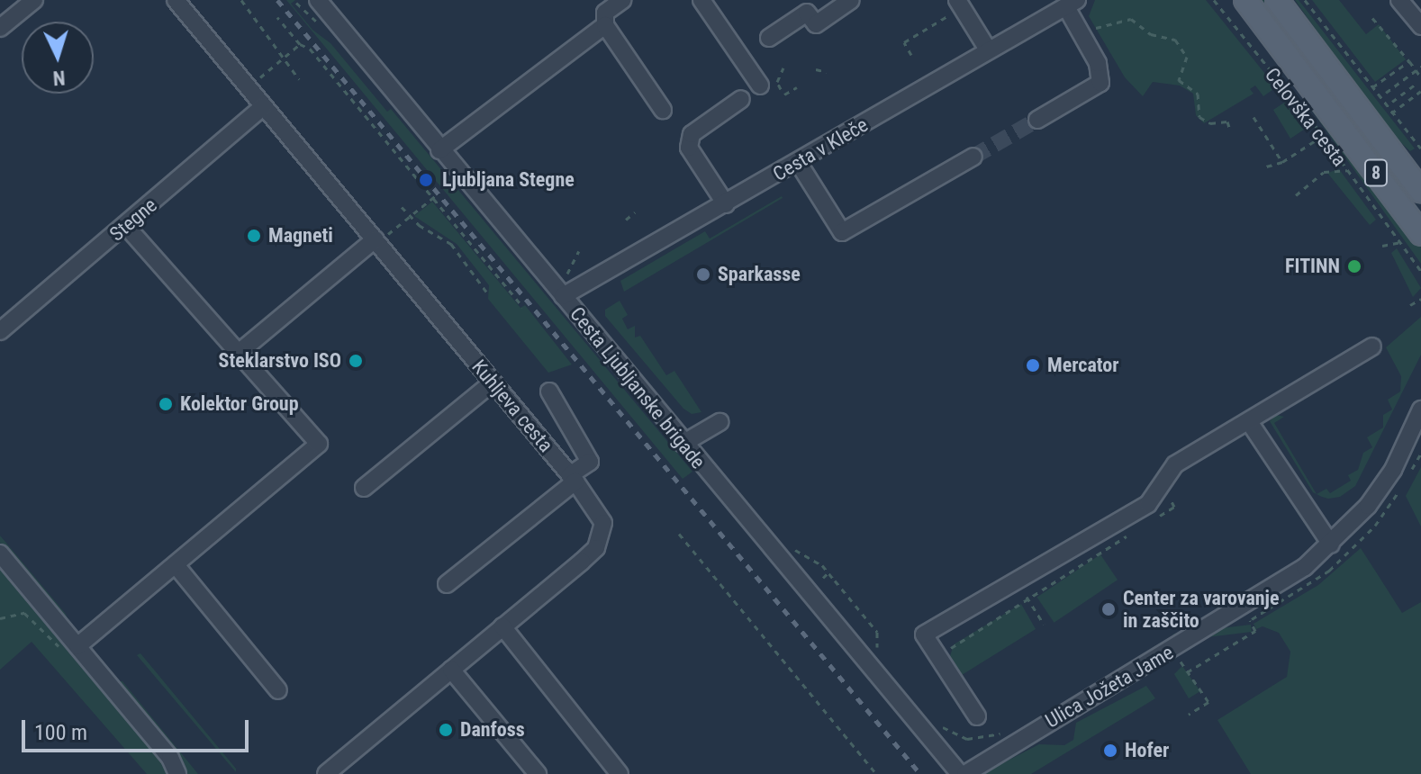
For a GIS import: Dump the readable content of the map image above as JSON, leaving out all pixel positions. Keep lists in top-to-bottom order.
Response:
{
  "streets": {
    "main road": ["Celovška cesta", "8"],
    "street": [
      "Cesta v Kleče",
      "Stegne",
      "Cesta Ljubljanske brigade",
      "Kuhljeva cesta",
      "Ulica Jožeta Jame"
    ]
  },
  "crossings": [
    ["Cesta v Kleče", "Cesta Ljubljanske brigade"],
    ["Stegne", "Kuhljeva cesta"]
  ],
  "places": [
    "Ljubljana Stegne",
    "Magneti",
    "FITINN",
    "Sparkasse",
    "Steklarstvo ISO",
    "Mercator",
    "Kolektor Group",
    "Center za varovanje in zaščito",
    "Danfoss",
    "Hofer"
  ],
  "scale_bar": "100 m",
  "north": "bottom"
}
